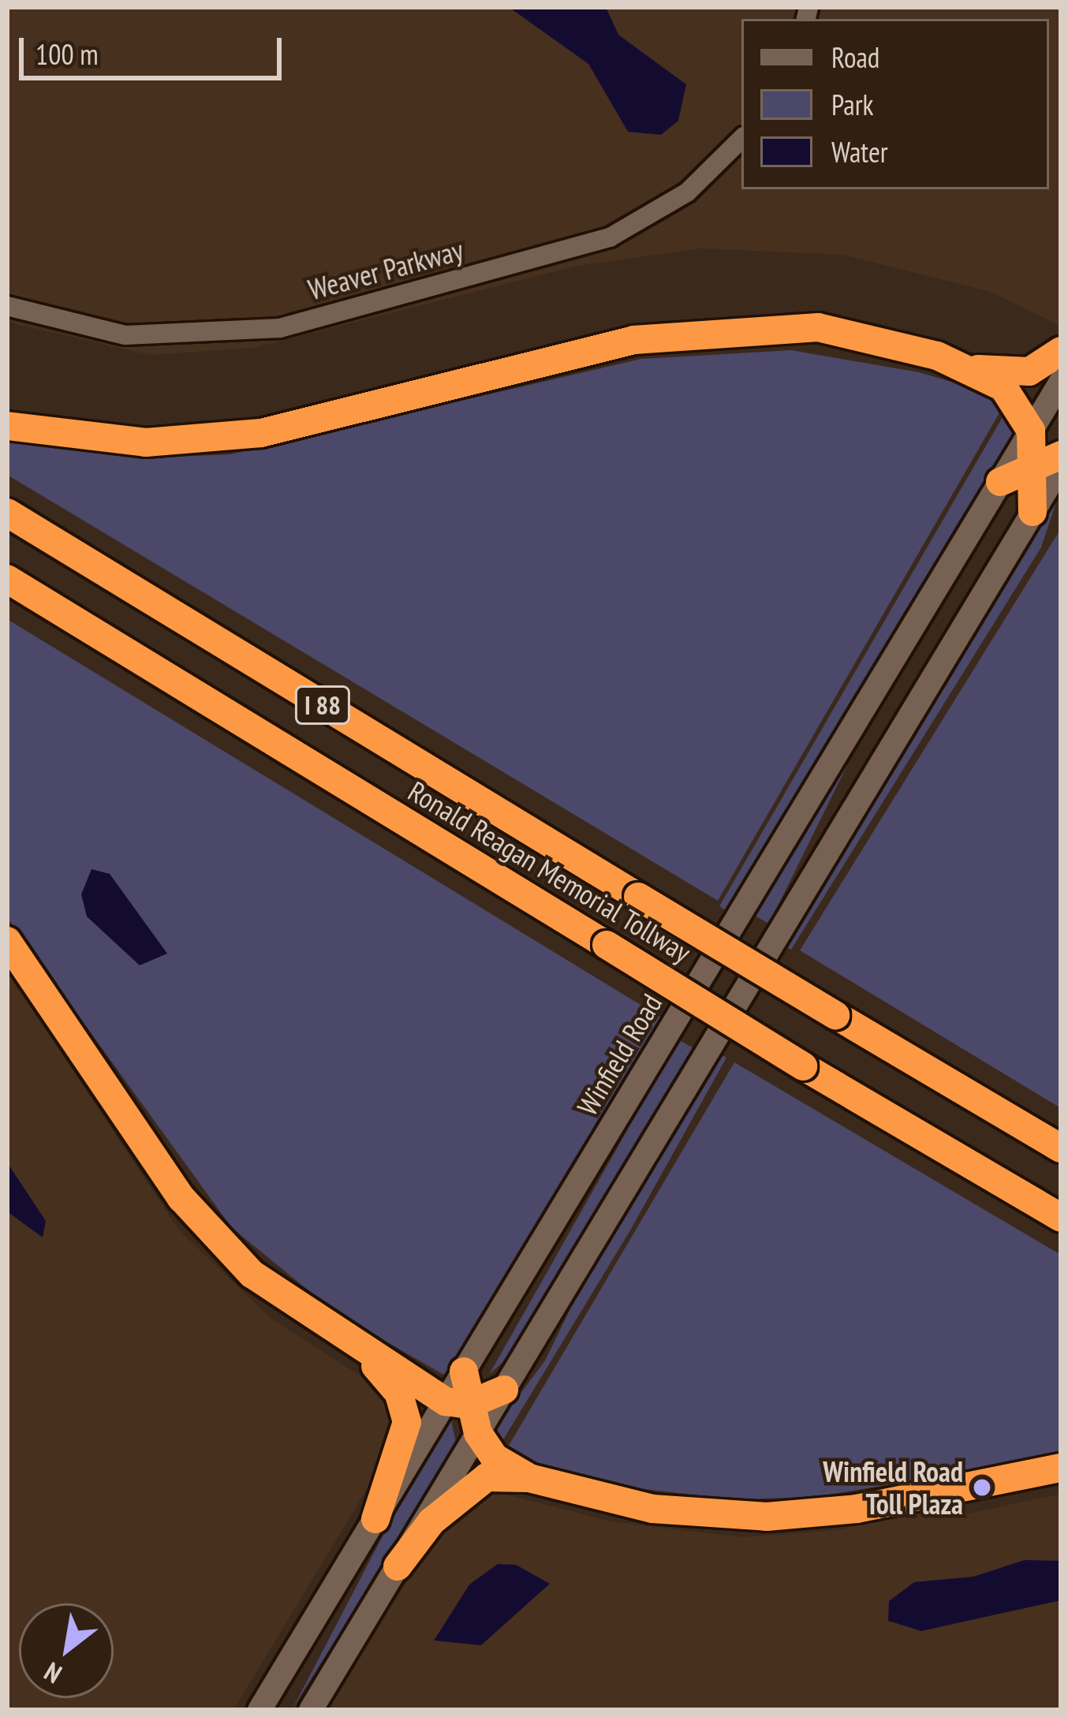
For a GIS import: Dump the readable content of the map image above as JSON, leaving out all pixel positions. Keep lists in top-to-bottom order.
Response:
{
  "streets": {
    "highway": ["I 88", "Ronald Reagan Memorial Tollway"],
    "main road": ["Winfield Road"],
    "street": ["Weaver Parkway"]
  },
  "places": ["Winfield Road Toll Plaza"],
  "legend": ["Road", "Park", "Water"],
  "scale_bar": "100 m",
  "north": "bottom left"
}
